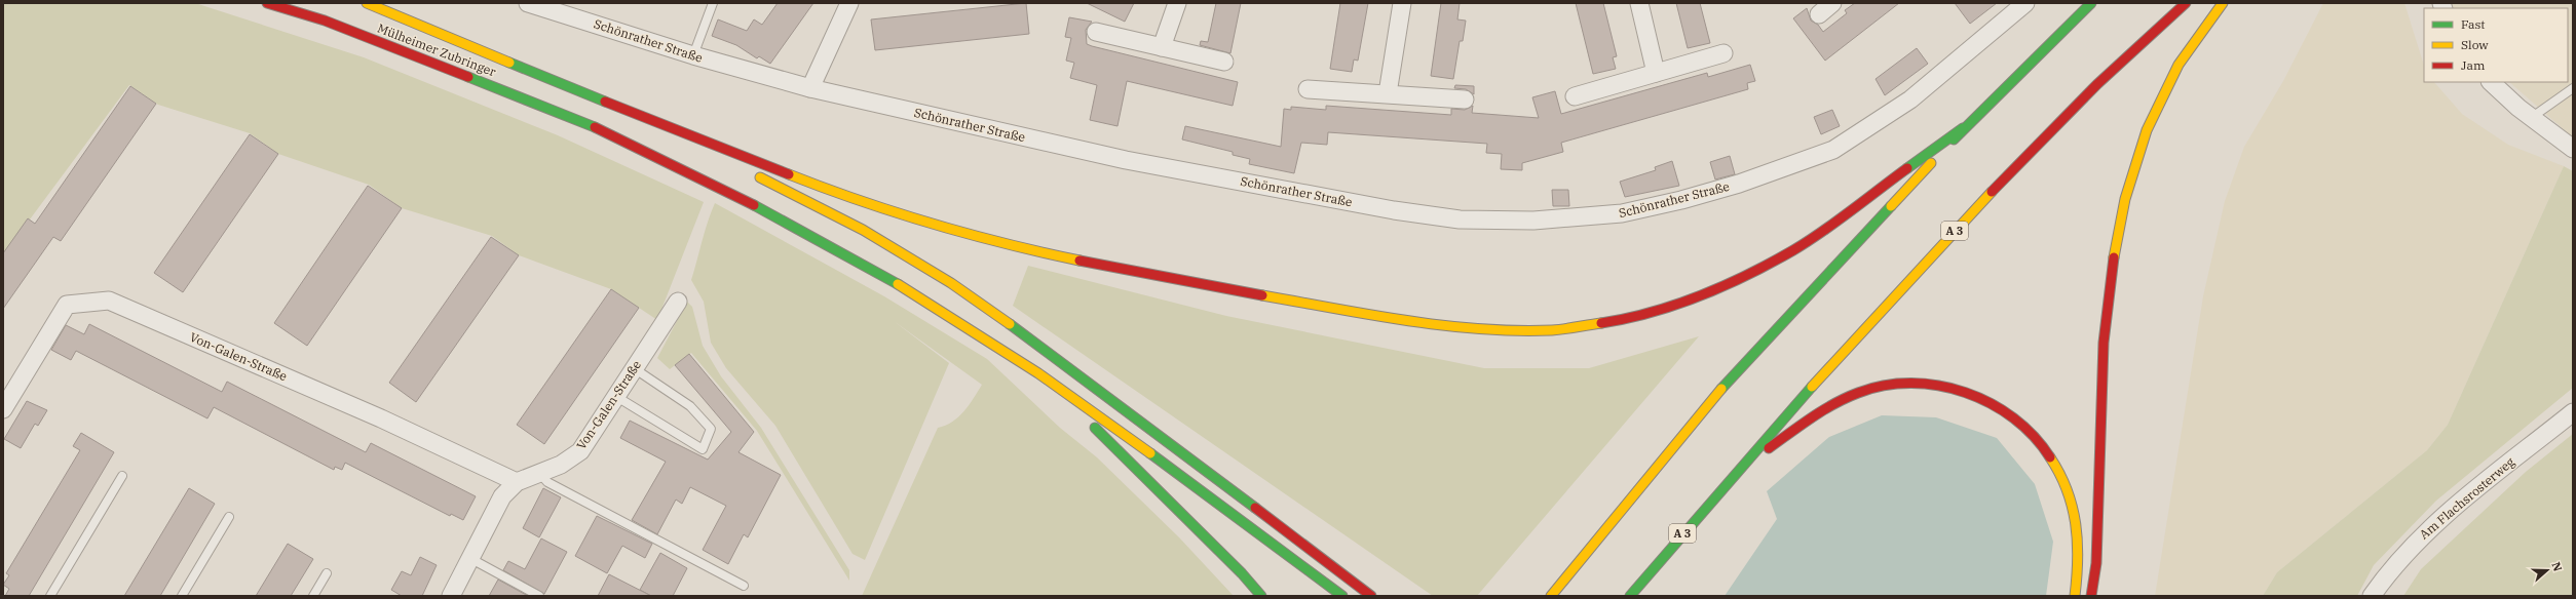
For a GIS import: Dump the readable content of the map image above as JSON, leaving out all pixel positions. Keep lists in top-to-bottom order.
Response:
{
  "streets": {
    "main road": ["Mülheimer Zubringer", "A 3"],
    "street": ["Schönrather Straße", "Von-Galen-Straße", "Am Flachsrosterweg"]
  },
  "legend": ["Fast", "Slow", "Jam"],
  "north": "right"
}
